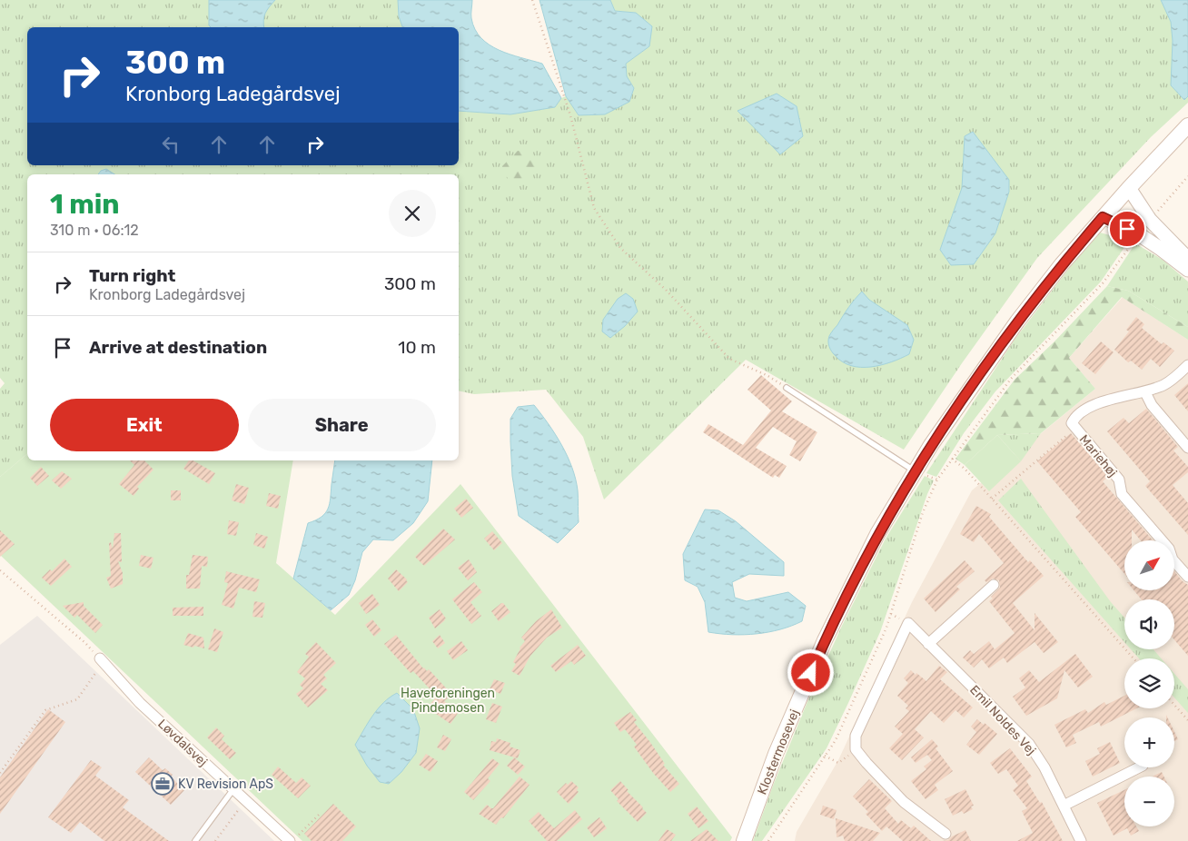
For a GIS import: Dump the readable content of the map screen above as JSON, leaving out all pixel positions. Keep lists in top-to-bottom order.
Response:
{
  "streets": {
    "main road": ["Klostermosevej"],
    "street": ["Mariehøj", "Emil Noldes Vej", "Løvdalsvej"]
  },
  "parks": ["Haveforeningen Pindemosen"],
  "places": {
    "office": ["KV Revision ApS"]
  },
  "north": "top right",
  "page": {
    "turn": ["300 m", "Kronborg Ladegårdsvej"],
    "heading": ["1 min", "310 m · 06:12"],
    "list": [
      {
        "name": "Turn right",
        "note": "Kronborg Ladegårdsvej",
        "value": "300 m"
      },
      {
        "name": "Arrive at destination",
        "value": "10 m"
      }
    ],
    "buttons": ["Exit", "Share"],
    "map_buttons": ["+", "−"]
  }
}
